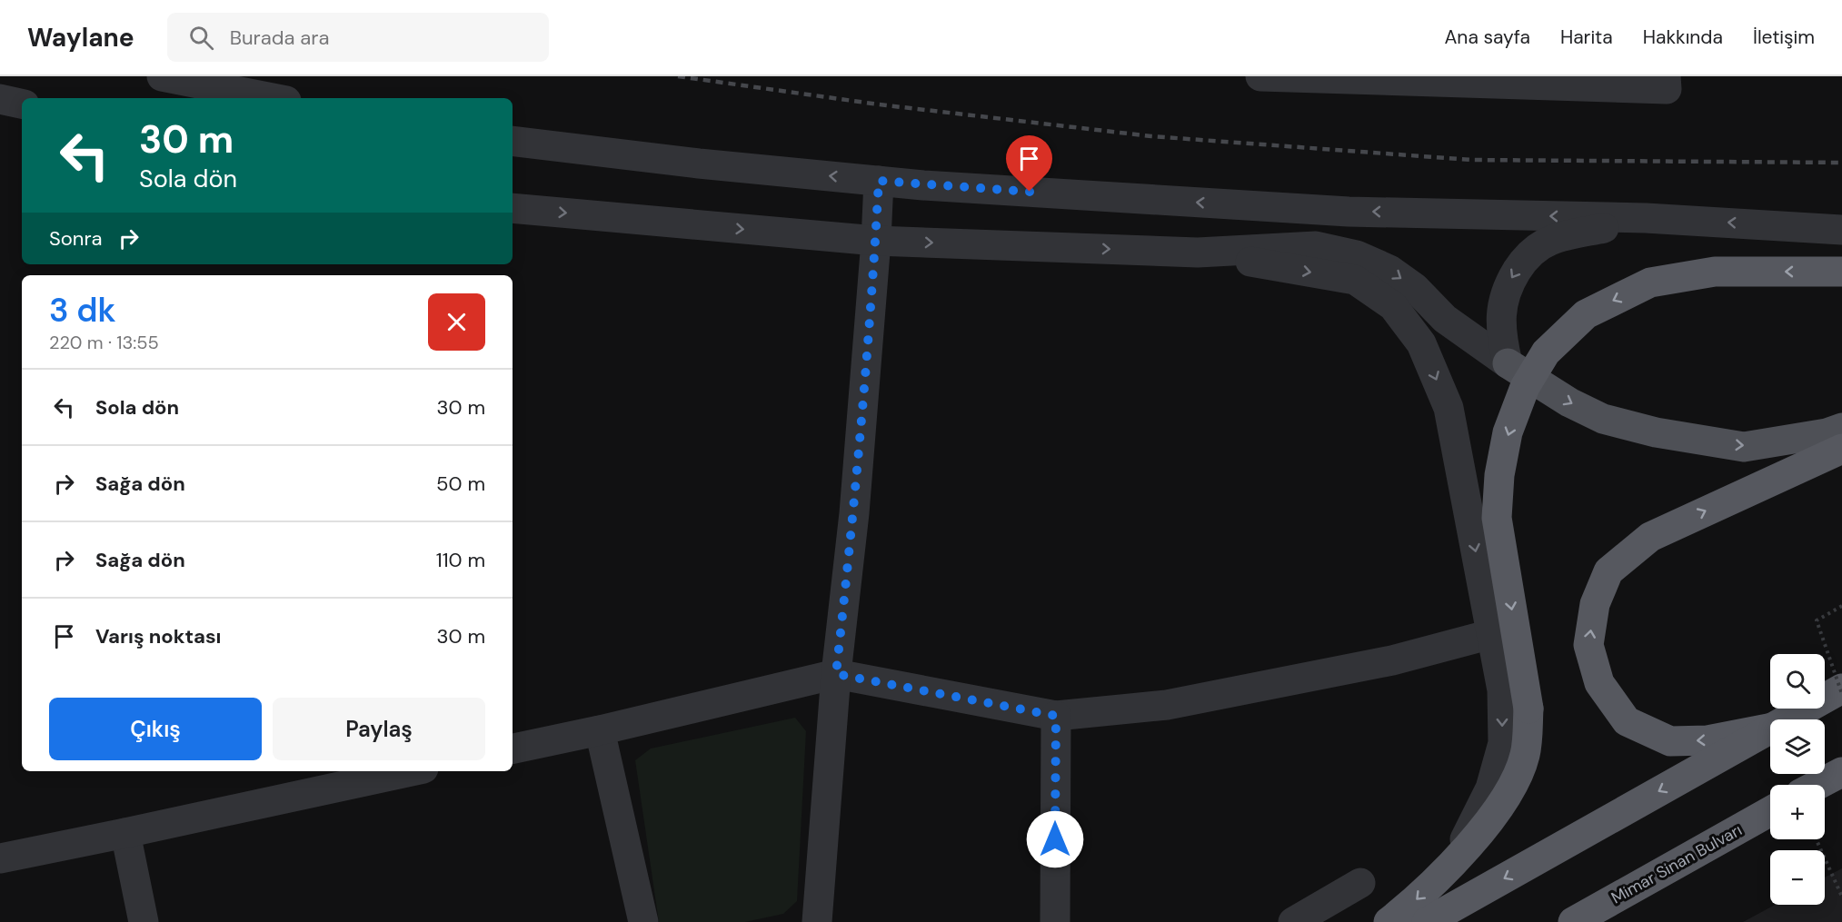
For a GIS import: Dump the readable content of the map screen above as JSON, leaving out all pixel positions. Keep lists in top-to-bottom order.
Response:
{
  "streets": {
    "highway": ["Mimar Sinan Bulvarı"]
  },
  "page": {
    "header": "Waylane",
    "search": "Burada ara",
    "nav": [
      "Ana sayfa",
      "Harita",
      "Hakkında",
      "İletişim"
    ],
    "turn": ["30 m", "Sola dön"],
    "then": "Sonra",
    "heading": ["3 dk", "220 m · 13:55"],
    "list": [
      {
        "name": "Sola dön",
        "value": "30 m"
      },
      {
        "name": "Sağa dön",
        "value": "50 m"
      },
      {
        "name": "Sağa dön",
        "value": "110 m"
      },
      {
        "name": "Varış noktası",
        "value": "30 m"
      }
    ],
    "map_buttons": ["+", "−"],
    "buttons": ["Çıkış", "Paylaş"]
  }
}
